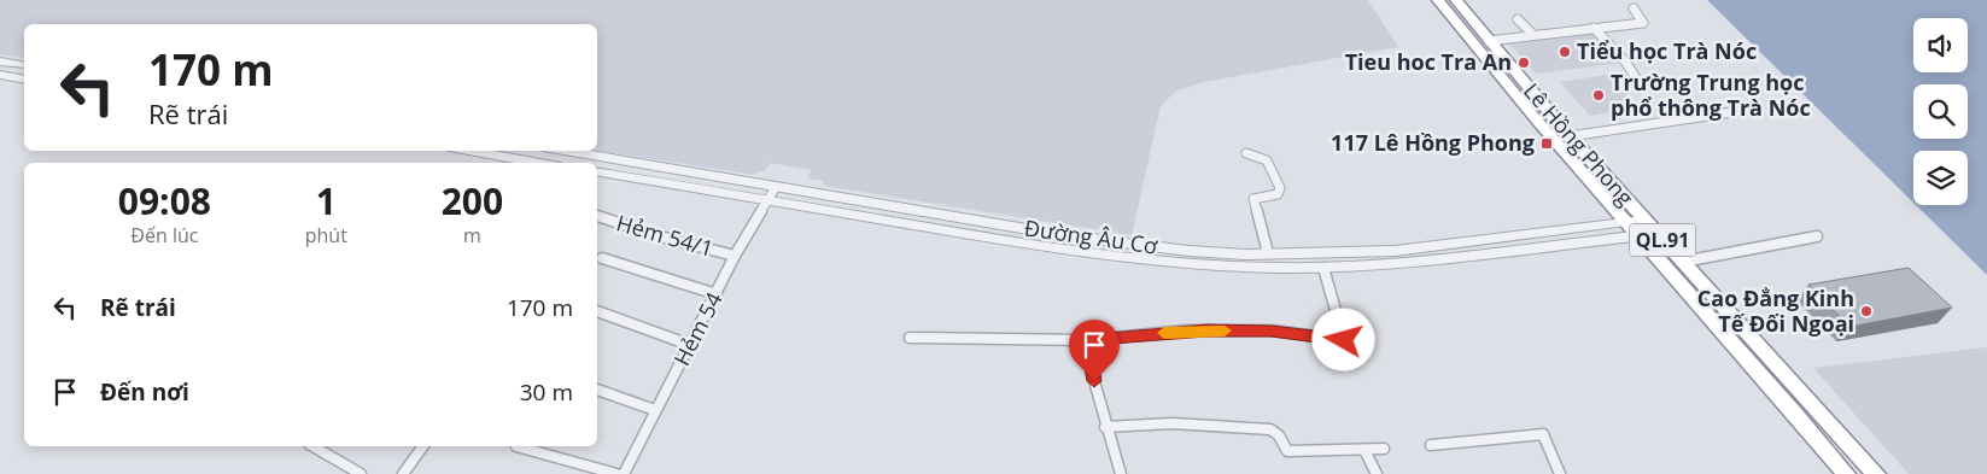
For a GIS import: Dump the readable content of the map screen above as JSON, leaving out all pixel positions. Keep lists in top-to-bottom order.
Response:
{
  "streets": {
    "highway": ["Lê Hồng Phong", "QL.91"],
    "street": ["Hẻm 54/1", "Đường Âu Cơ", "Hẻm 54"]
  },
  "crossings": [
    ["Lê Hồng Phong", "Đường Âu Cơ"],
    ["Hẻm 54/1", "Hẻm 54"],
    ["Đường Âu Cơ", "Hẻm 54"]
  ],
  "places": {
    "other": [
      "Tiểu học Trà Nóc",
      "Tieu hoc Tra An",
      "Trường Trung học phổ thông Trà Nóc",
      "Cao Đẳng Kinh Tế Đối Ngoại"
    ],
    "transit": ["117 Lê Hồng Phong"]
  },
  "page": {
    "turn": ["170 m", "Rẽ trái"],
    "eta": [
      "09:08",
      "Đến lúc",
      "1",
      "phút",
      "200",
      "m"
    ],
    "list": [
      {
        "name": "Rẽ trái",
        "value": "170 m"
      },
      {
        "name": "Đến nơi",
        "value": "30 m"
      }
    ]
  }
}
